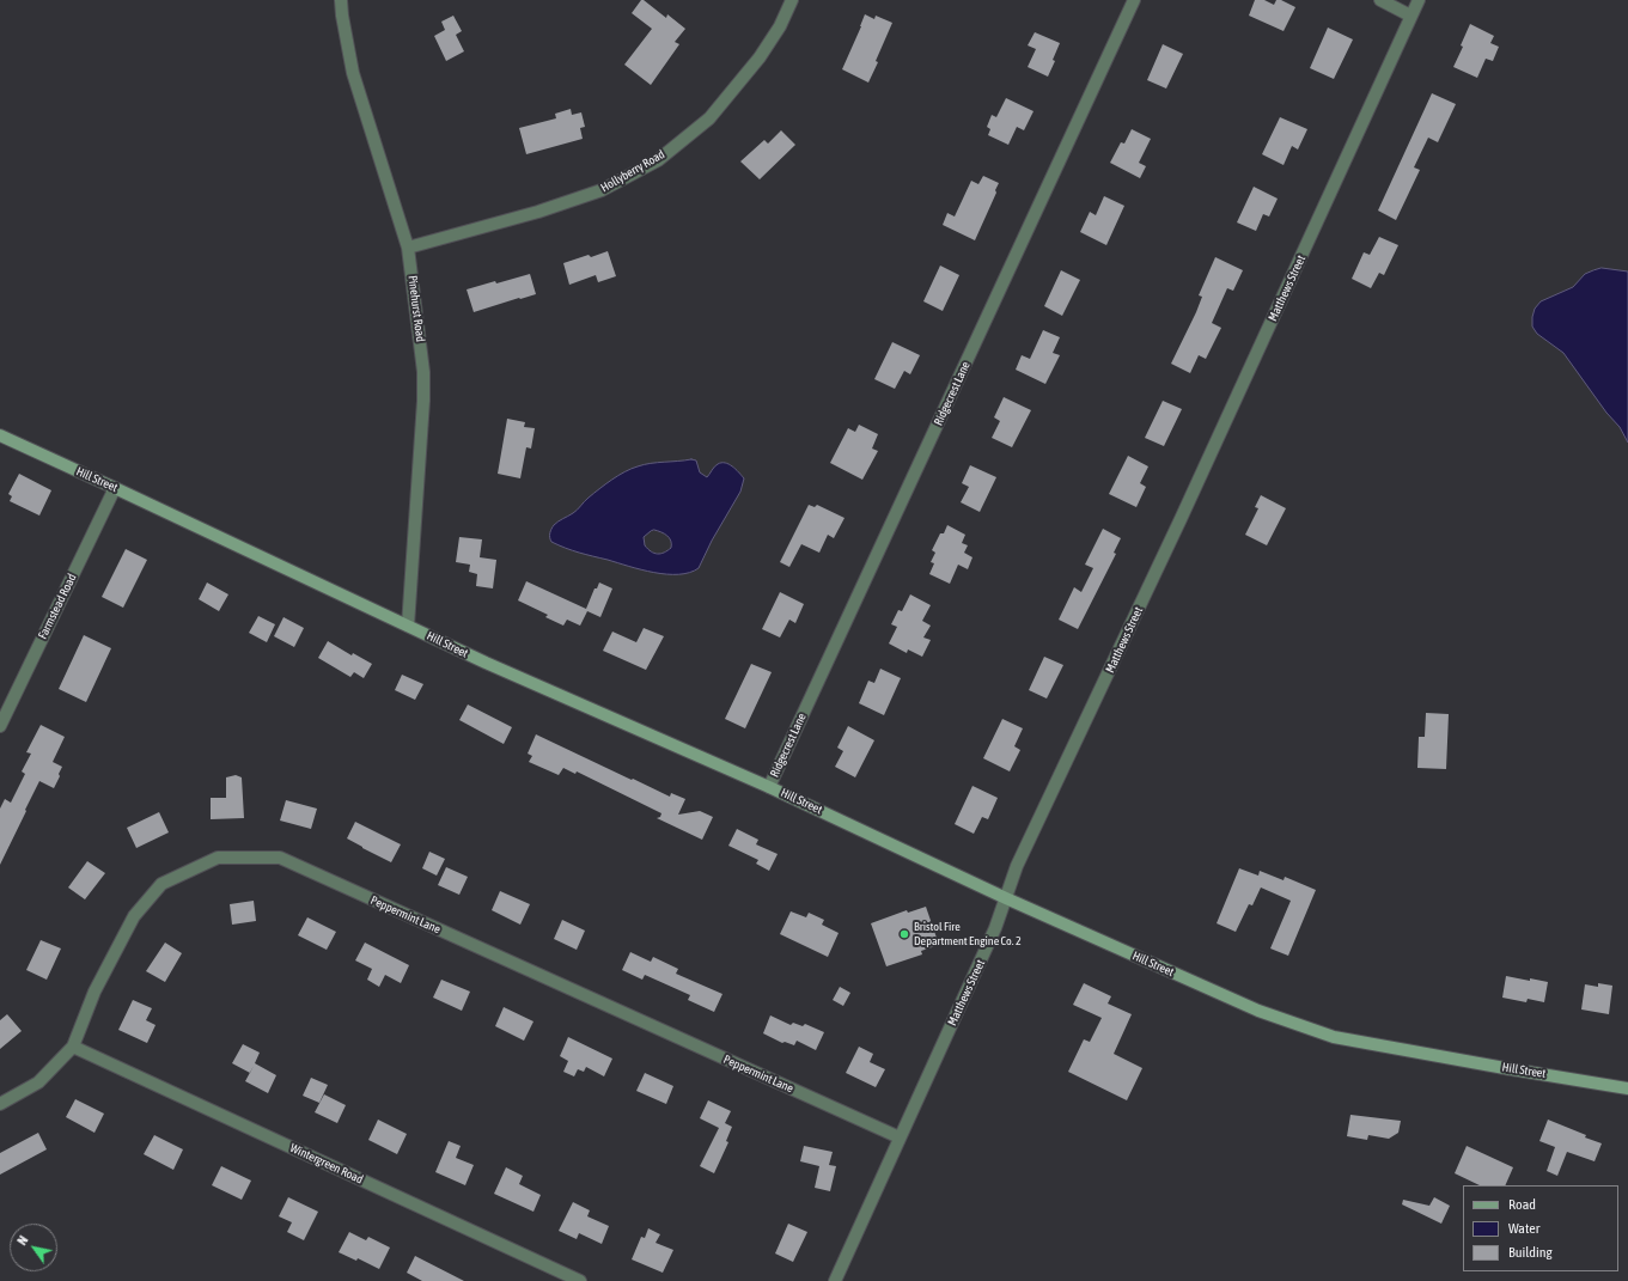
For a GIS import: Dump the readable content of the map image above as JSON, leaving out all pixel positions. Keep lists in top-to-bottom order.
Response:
{
  "streets": {
    "street": [
      "Hollyberry Road",
      "Matthews Street",
      "Pinehurst Road",
      "Ridgecrest Lane",
      "Hill Street",
      "Farmstead Road",
      "Peppermint Lane",
      "Wintergreen Road"
    ]
  },
  "crossings": [
    ["Hollyberry Road", "Pinehurst Road"],
    ["Matthews Street", "Hill Street"],
    ["Matthews Street", "Peppermint Lane"],
    ["Pinehurst Road", "Hill Street"],
    ["Ridgecrest Lane", "Hill Street"],
    ["Hill Street", "Farmstead Road"],
    ["Peppermint Lane", "Wintergreen Road"]
  ],
  "places": ["Bristol Fire Department Engine Co. 2"],
  "legend": ["Road", "Water", "Building"],
  "north": "top left"
}
